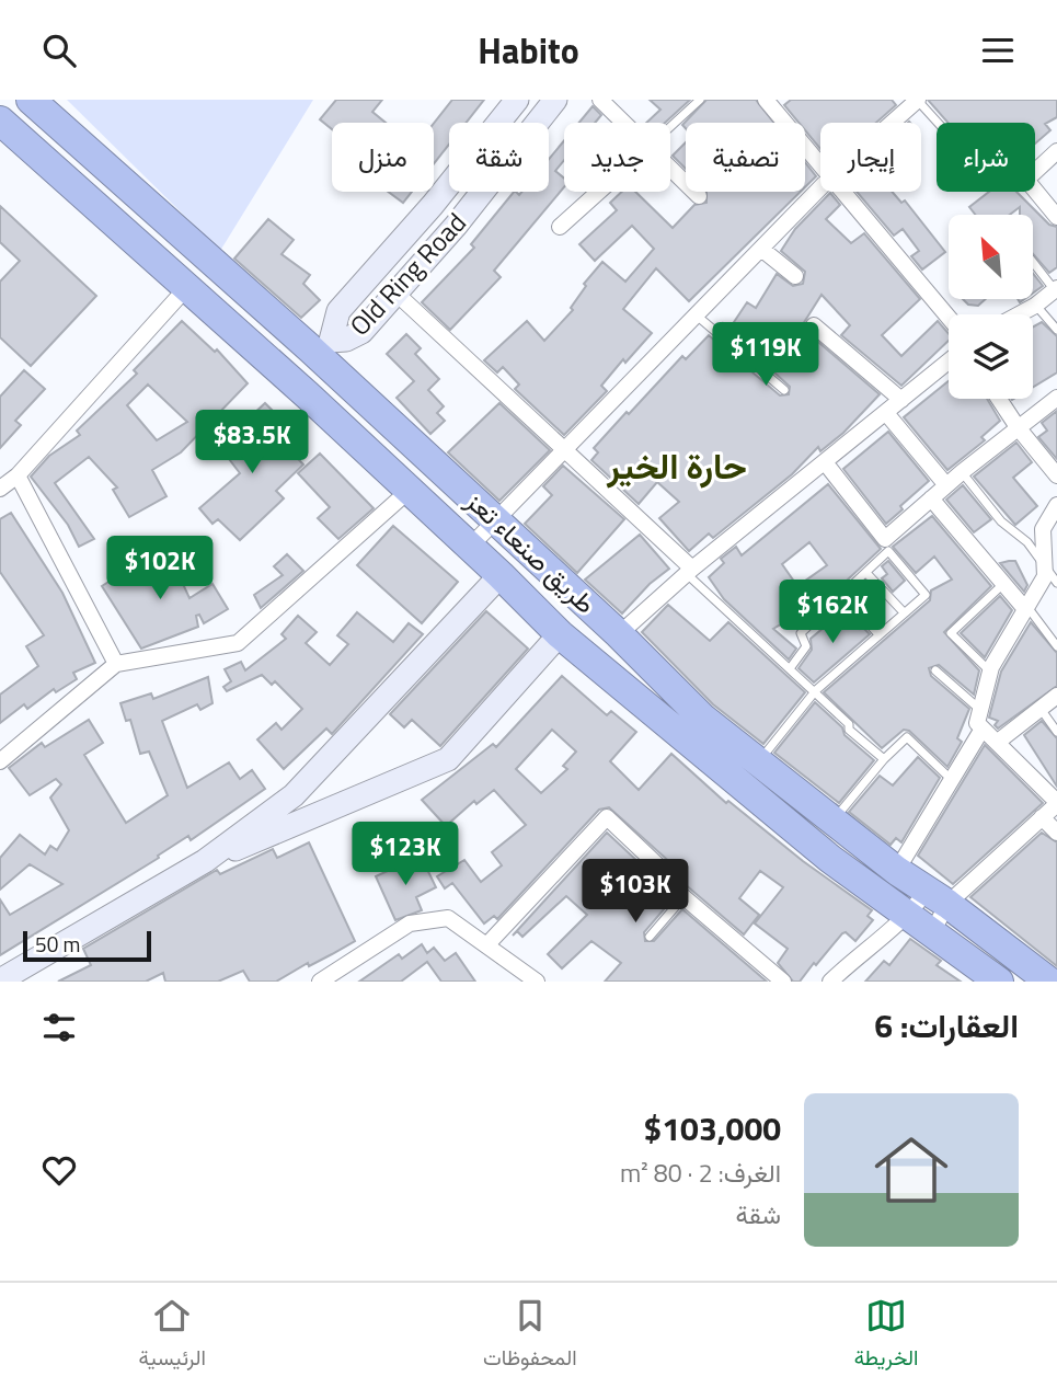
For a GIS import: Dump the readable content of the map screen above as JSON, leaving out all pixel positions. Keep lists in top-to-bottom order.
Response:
{
  "streets": {
    "highway": ["طريق صنعاء تعز"],
    "street": ["Old Ring Road"]
  },
  "crossings": [
    ["Old Ring Road", "طريق صنعاء تعز"]
  ],
  "districts": ["حارة الخير"],
  "scale_bar": "50 m",
  "north": "top left",
  "page": {
    "header": "Habito",
    "chip": [
      "شراء",
      "إيجار",
      "تصفية",
      "جديد",
      "شقة",
      "منزل"
    ],
    "price": [
      "$119K",
      "$83.5K",
      "$102K",
      "$162K",
      "$123K",
      "$103K"
    ],
    "scale": "50 m",
    "heading": "العقارات: 6",
    "list": [
      {
        "name": "$103,000",
        "note": "الغرف: 2 · 80 m² · شقة"
      }
    ],
    "tabs": ["الخريطة", "المحفوظات", "الرئيسية"]
  }
}
